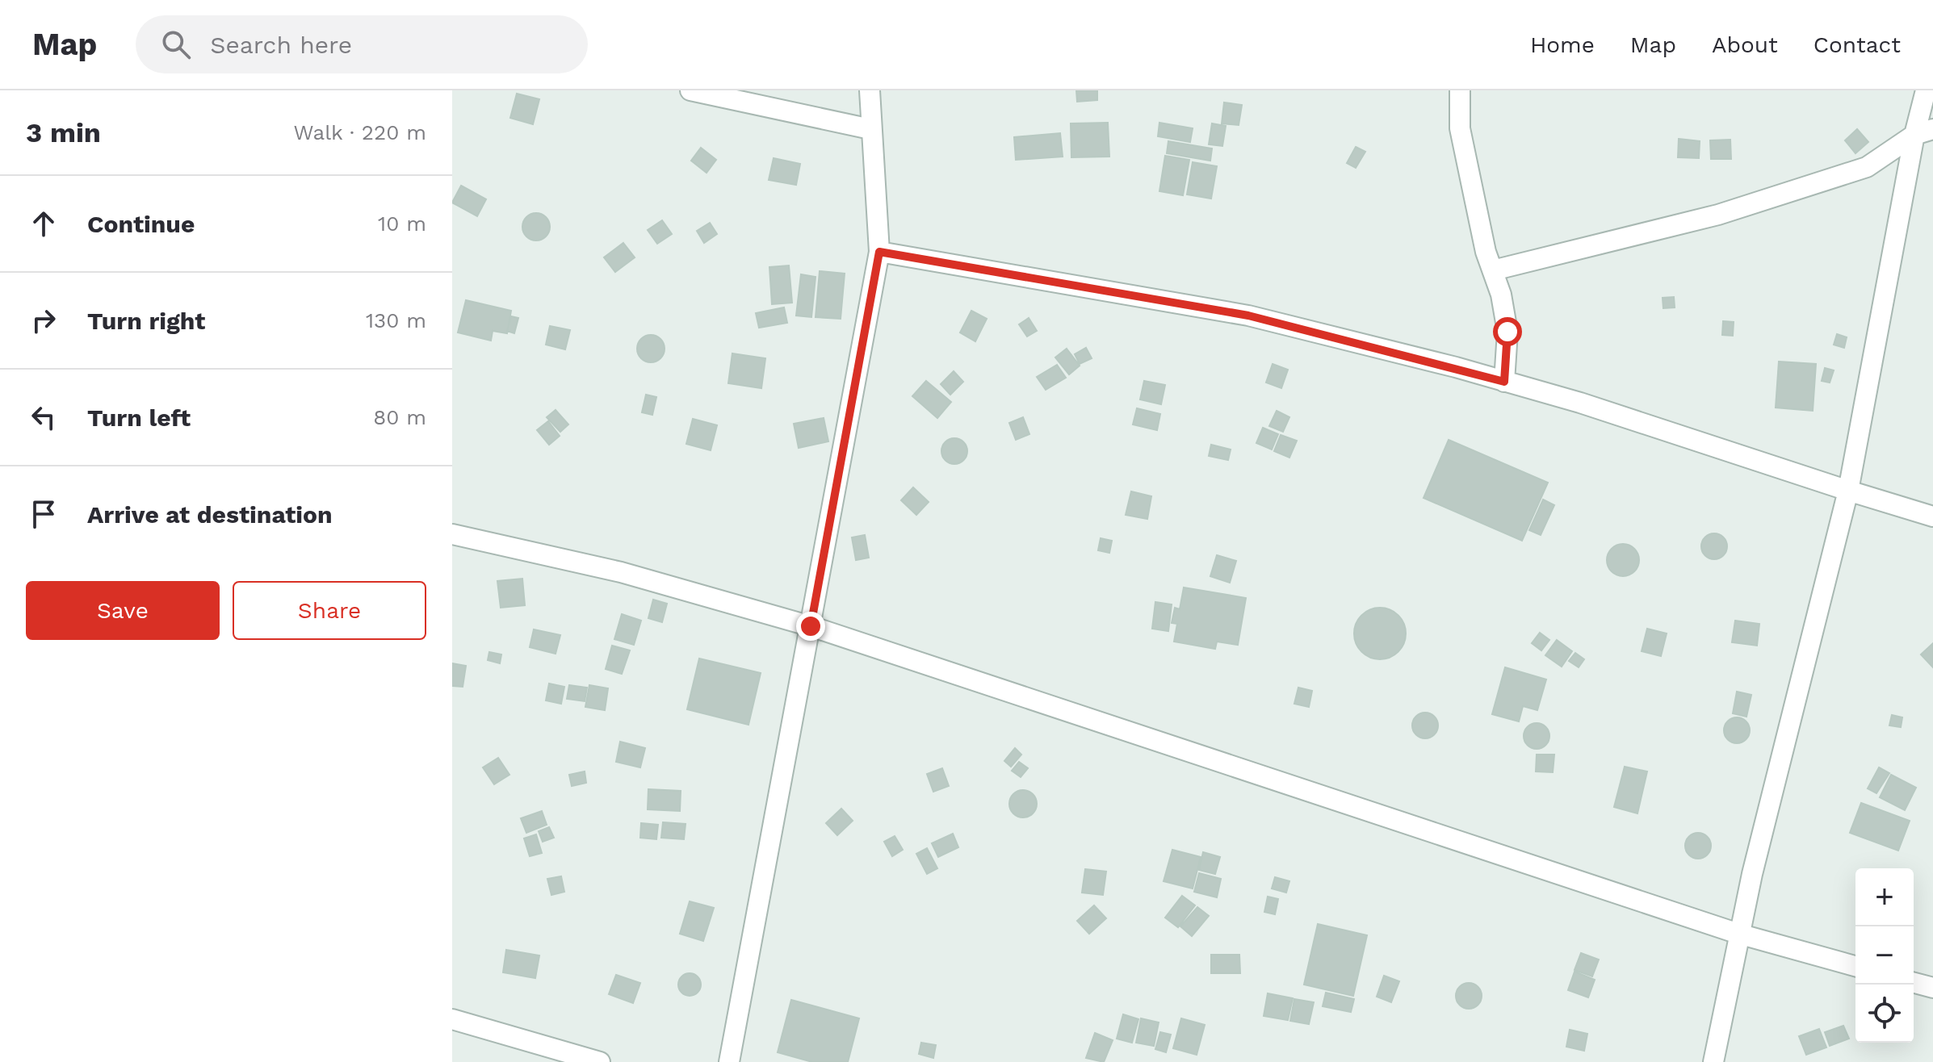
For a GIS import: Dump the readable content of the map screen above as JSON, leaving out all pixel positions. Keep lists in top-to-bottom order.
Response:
{
  "page": {
    "header": "Map",
    "search": "Search here",
    "nav": [
      "Home",
      "Map",
      "About",
      "Contact"
    ],
    "heading": ["3 min", "Walk · 220 m"],
    "list": [
      ["Continue", "10 m"],
      ["Turn right", "130 m"],
      ["Turn left", "80 m"],
      "Arrive at destination"
    ],
    "buttons": ["Save", "Share"],
    "map_buttons": ["+", "−"]
  }
}
